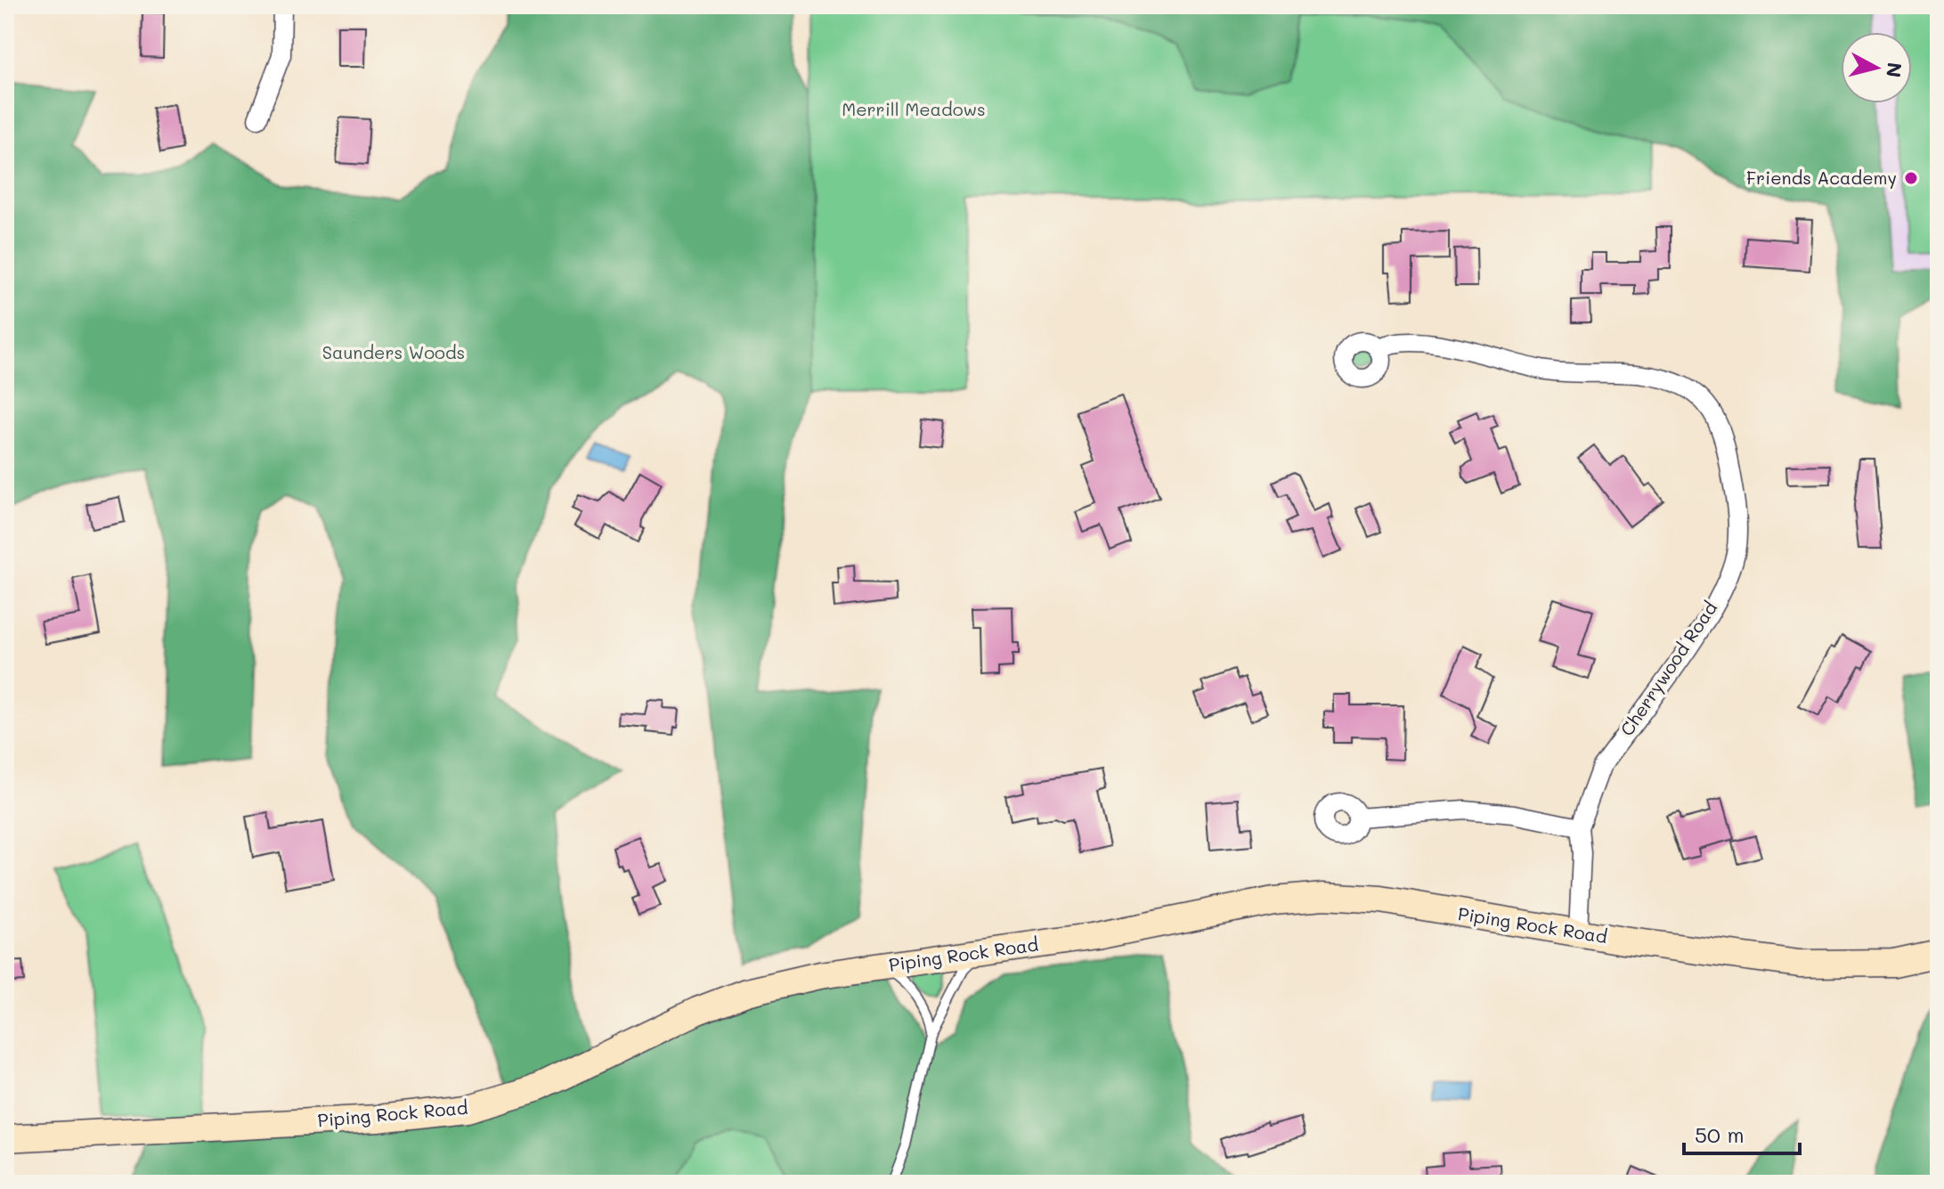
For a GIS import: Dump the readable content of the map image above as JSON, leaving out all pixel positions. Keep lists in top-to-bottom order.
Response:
{
  "streets": {
    "street": ["Cherrywood Road", "Piping Rock Road"]
  },
  "crossings": [
    ["Cherrywood Road", "Piping Rock Road"]
  ],
  "parks": ["Merrill Meadows", "Saunders Woods"],
  "places": ["Friends Academy"],
  "scale_bar": "50 m",
  "north": "right"
}
